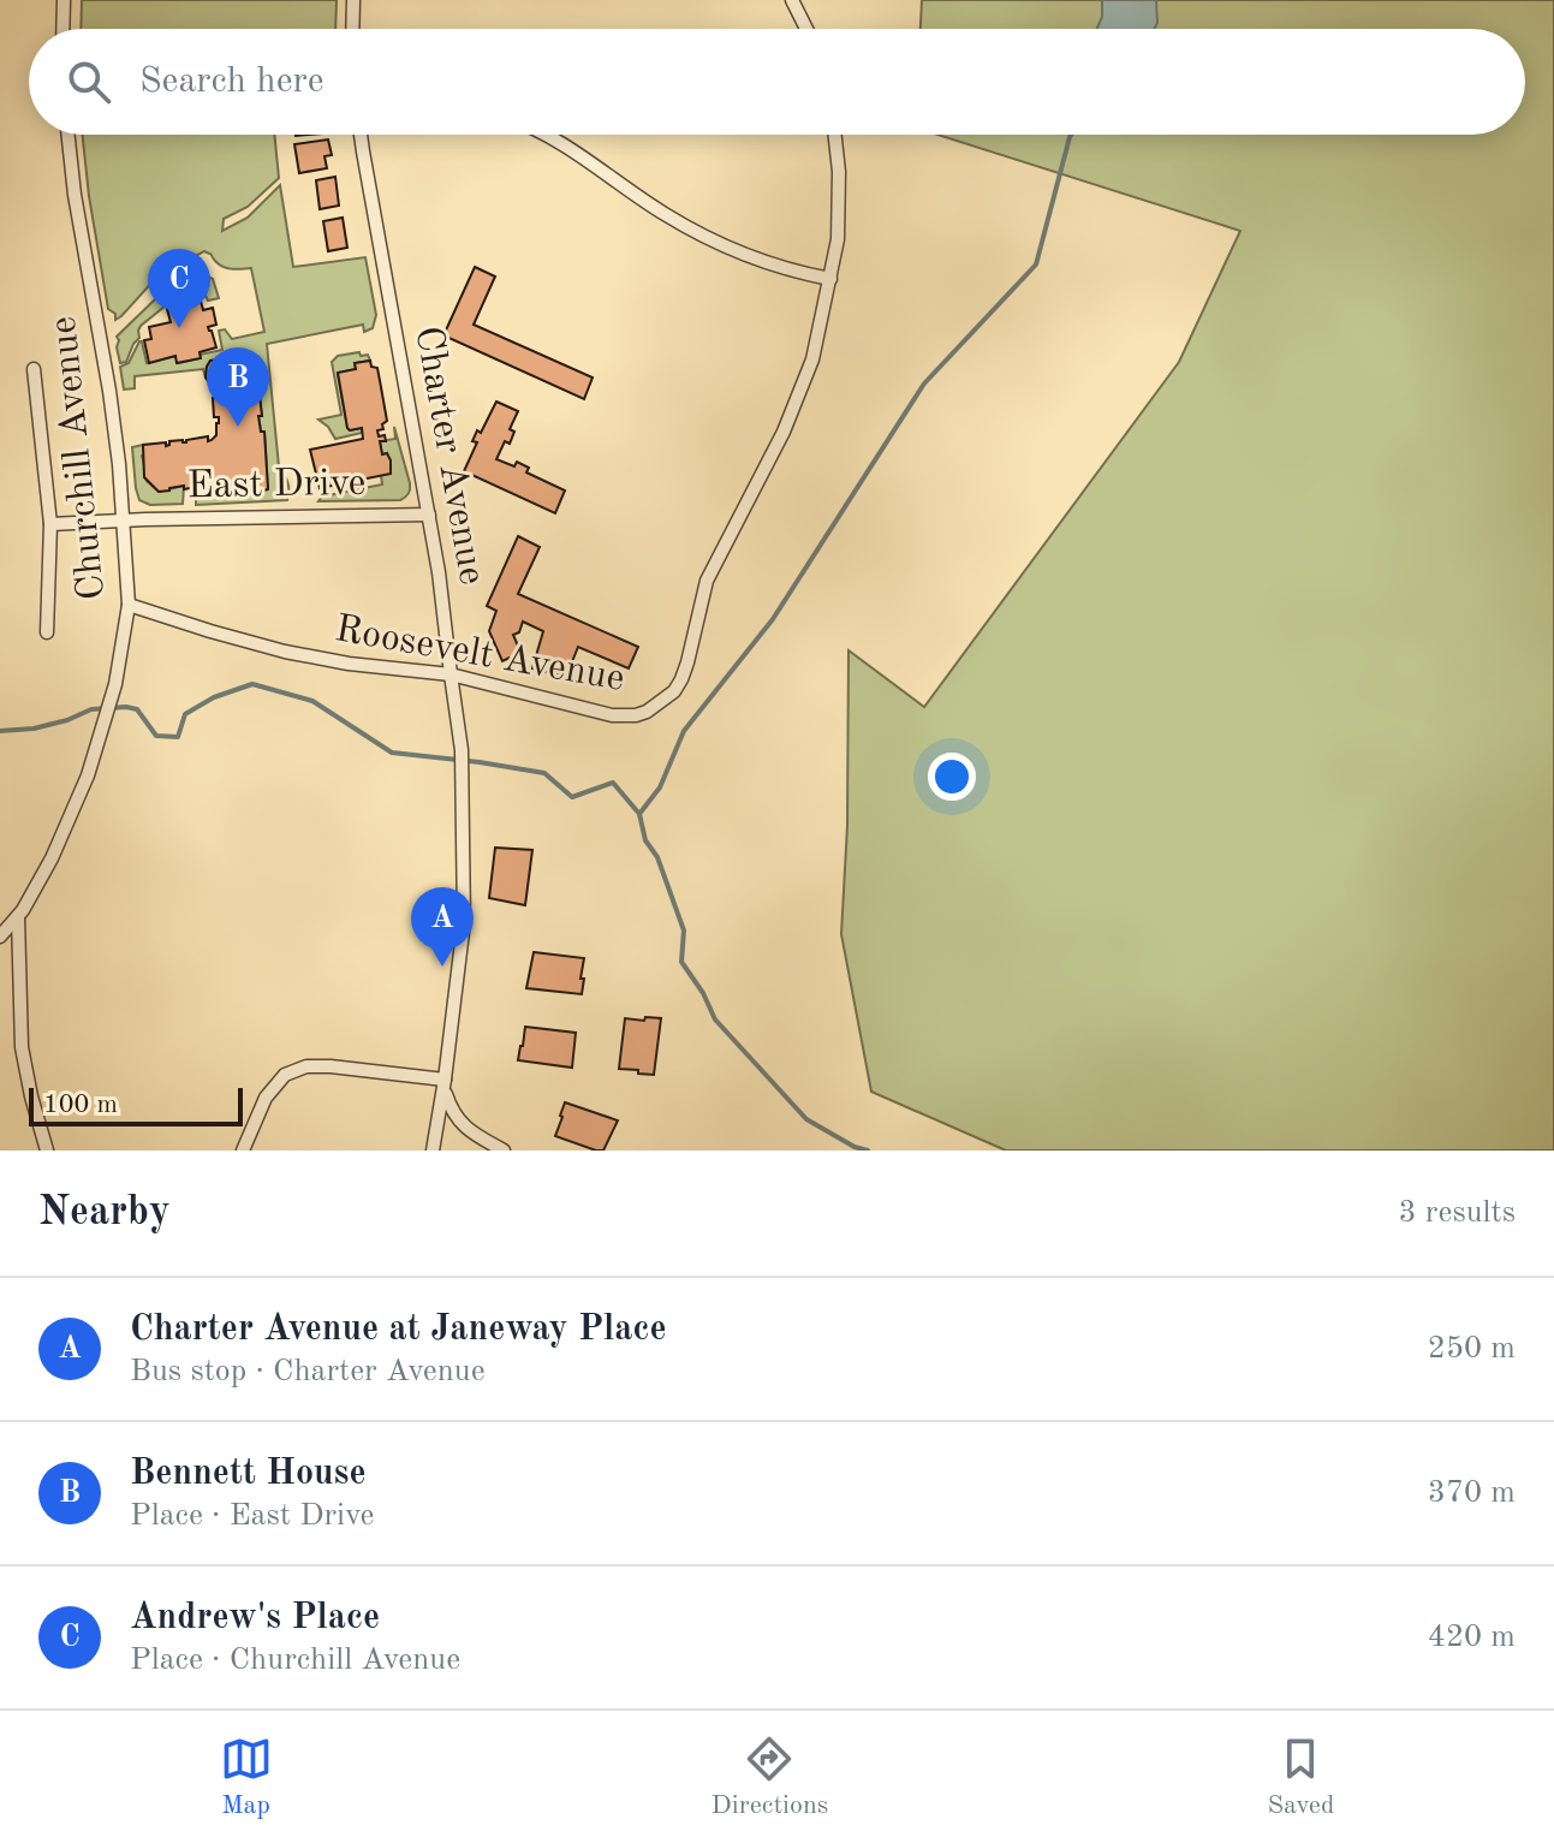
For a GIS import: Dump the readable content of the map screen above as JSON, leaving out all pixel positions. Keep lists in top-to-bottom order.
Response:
{
  "streets": {
    "street": [
      "Charter Avenue",
      "Churchill Avenue",
      "East Drive",
      "Roosevelt Avenue"
    ]
  },
  "crossings": [
    ["Charter Avenue", "East Drive"],
    ["Charter Avenue", "Roosevelt Avenue"],
    ["Churchill Avenue", "East Drive"],
    ["Churchill Avenue", "Roosevelt Avenue"]
  ],
  "scale_bar": "100 m",
  "page": {
    "search": "Search here",
    "pins": ["C", "B", "A"],
    "scale": "100 m",
    "heading": ["Nearby", "3 results"],
    "list": [
      {
        "mark": "A",
        "name": "Charter Avenue at Janeway Place",
        "note": "Bus stop · Charter Avenue",
        "value": "250 m"
      },
      {
        "mark": "B",
        "name": "Bennett House",
        "note": "Place · East Drive",
        "value": "370 m"
      },
      {
        "mark": "C",
        "name": "Andrew's Place",
        "note": "Place · Churchill Avenue",
        "value": "420 m"
      }
    ],
    "nav": ["Map", "Directions", "Saved"]
  }
}
